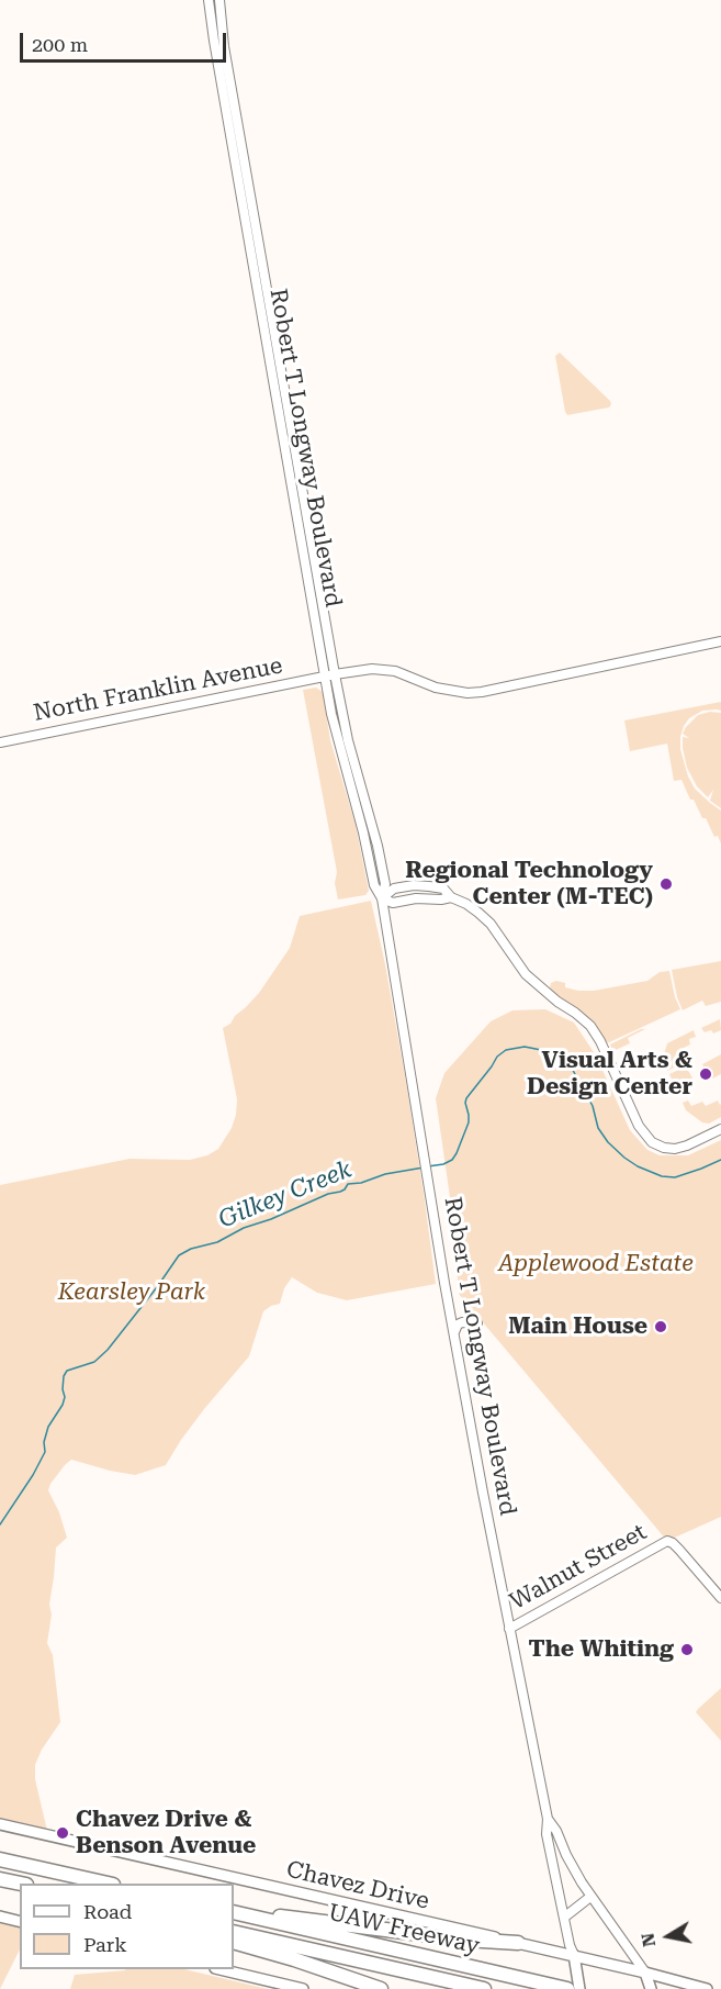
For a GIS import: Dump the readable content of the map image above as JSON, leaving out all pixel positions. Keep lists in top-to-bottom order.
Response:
{
  "streets": {
    "highway": ["UAW Freeway"],
    "main road": ["Robert T Longway Boulevard", "Chavez Drive"],
    "street": ["North Franklin Avenue", "Walnut Street"]
  },
  "crossings": [
    ["Robert T Longway Boulevard", "North Franklin Avenue"],
    ["Robert T Longway Boulevard", "Walnut Street"],
    ["Robert T Longway Boulevard", "Chavez Drive"]
  ],
  "water": ["Gilkey Creek"],
  "parks": ["Applewood Estate", "Kearsley Park"],
  "places": [
    "Regional Technology Center (M-TEC)",
    "Visual Arts & Design Center",
    "Main House",
    "The Whiting",
    "Chavez Drive & Benson Avenue"
  ],
  "legend": ["Road", "Park"],
  "scale_bar": "200 m",
  "north": "left"
}
